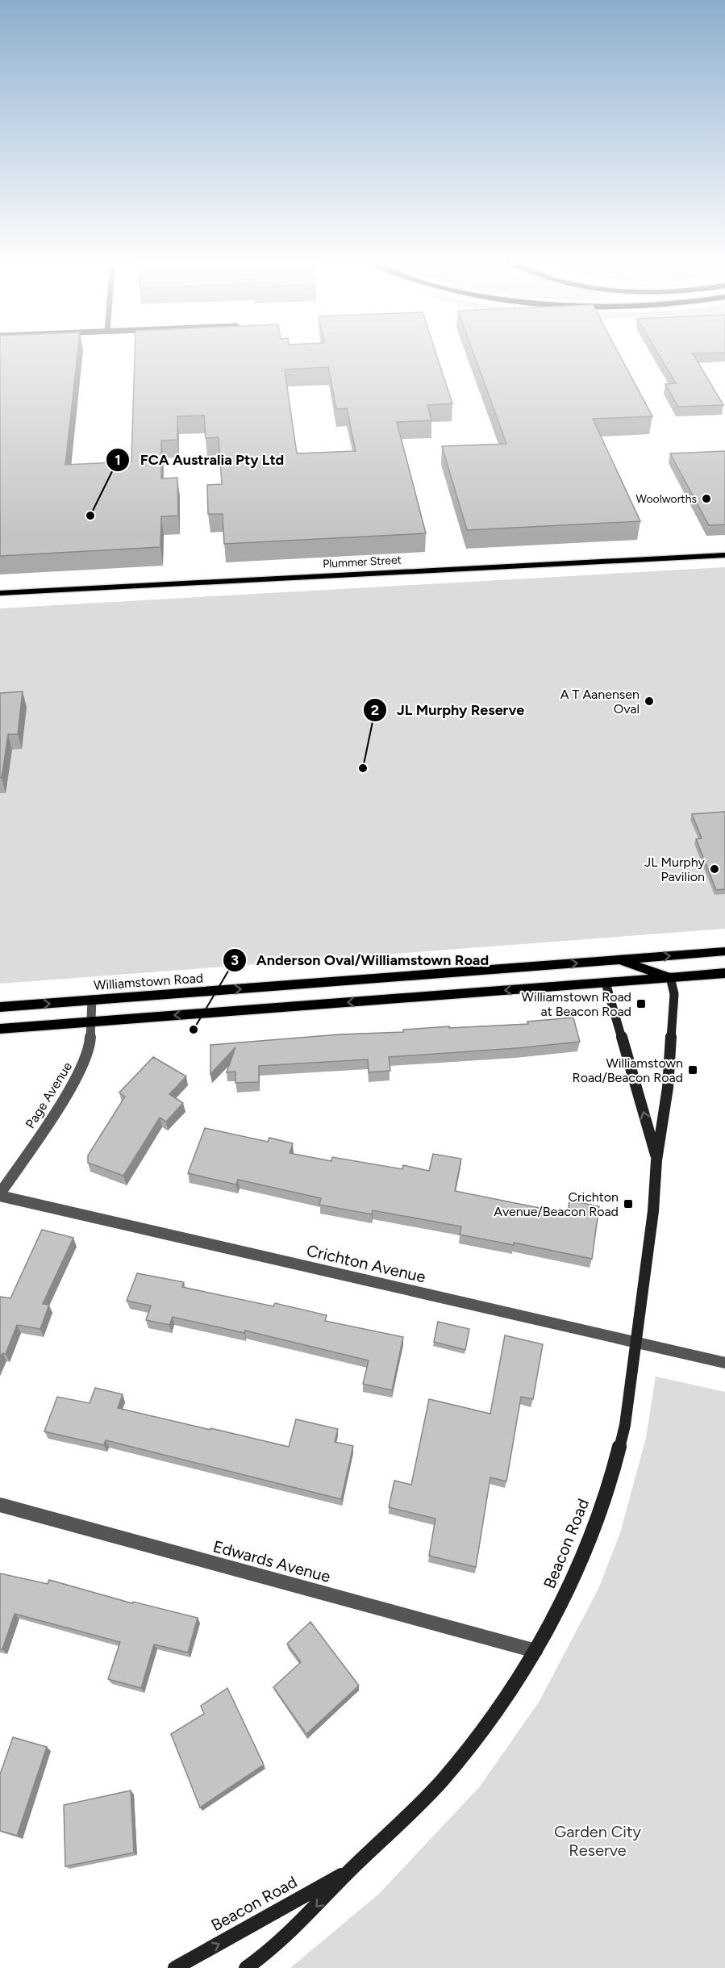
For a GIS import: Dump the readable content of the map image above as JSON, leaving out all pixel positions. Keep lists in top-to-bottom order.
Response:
{
  "streets": {
    "main road": ["Plummer Street", "Williamstown Road"],
    "street": [
      "Page Avenue",
      "Crichton Avenue",
      "Beacon Road",
      "Edwards Avenue"
    ]
  },
  "crossings": [
    ["Williamstown Road", "Page Avenue"],
    ["Williamstown Road", "Beacon Road"],
    ["Page Avenue", "Crichton Avenue"],
    ["Crichton Avenue", "Beacon Road"],
    ["Beacon Road", "Edwards Avenue"]
  ],
  "parks": ["Garden City Reserve"],
  "places": {
    "other": [
      "Woolworths",
      "FCA Australia Pty Ltd",
      "A T Aanensen Oval",
      "JL Murphy Reserve",
      "JL Murphy Pavilion",
      "Anderson Oval/Williamstown Road"
    ],
    "transit": ["Williamstown Road at Beacon Road", "Williamstown Road/Beacon Road", "Crichton Avenue/Beacon Road"]
  }
}
